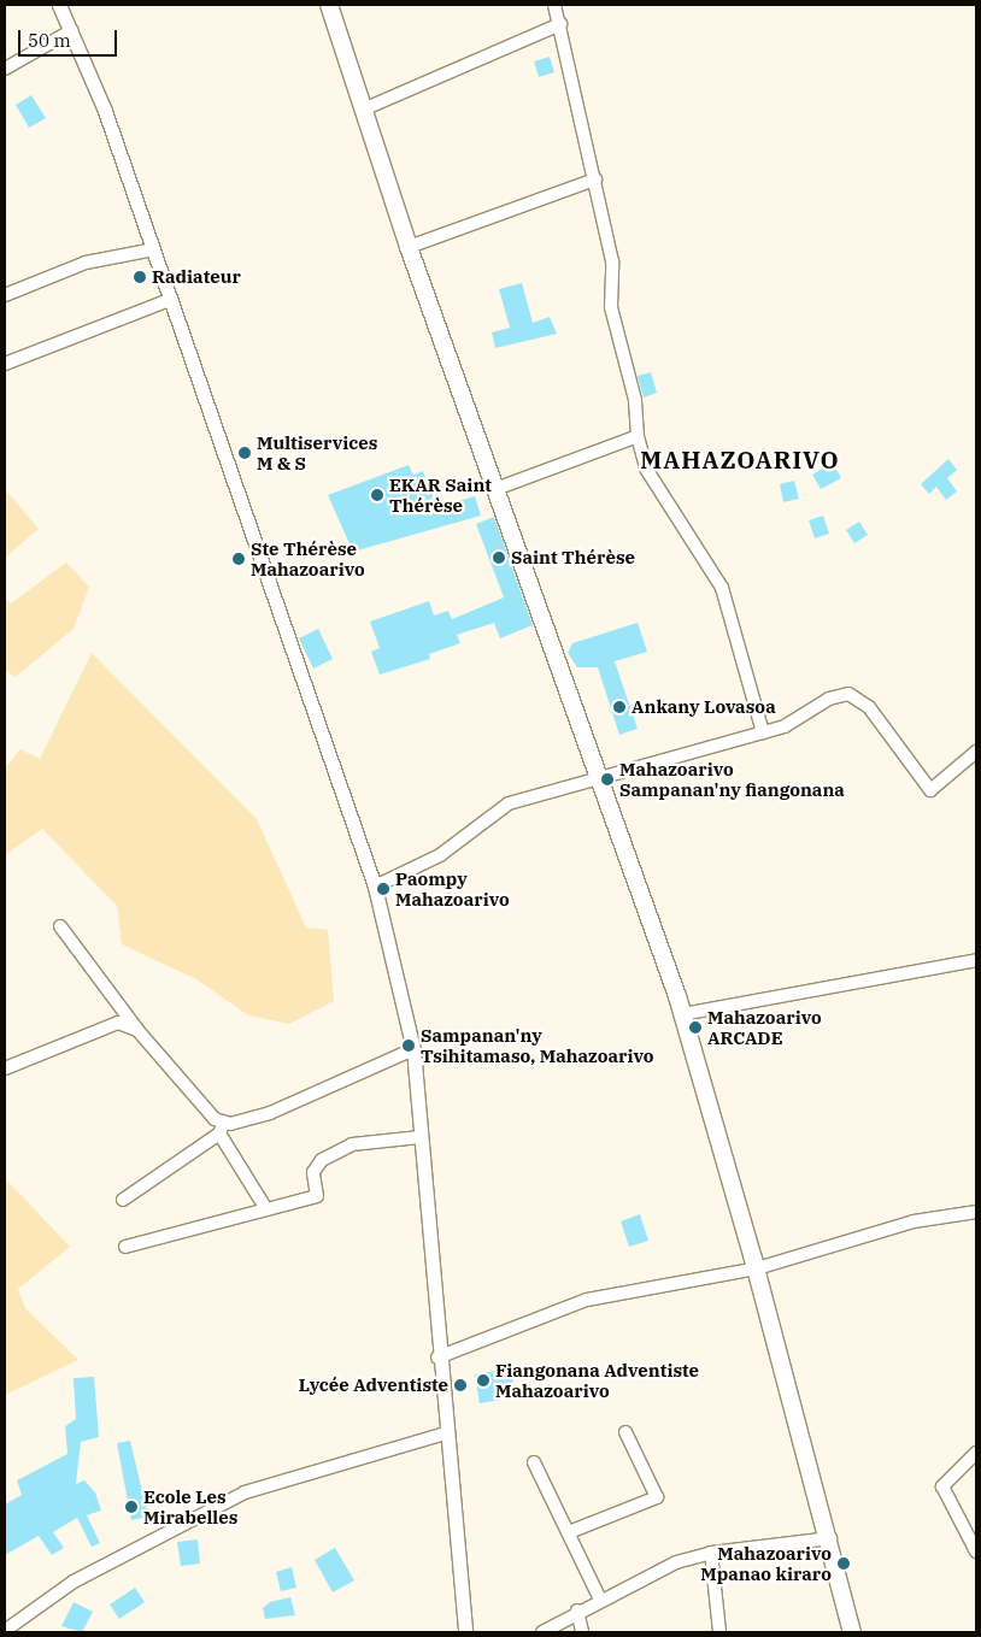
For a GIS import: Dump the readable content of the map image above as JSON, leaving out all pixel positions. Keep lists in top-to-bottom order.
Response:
{
  "districts": ["MAHAZOARIVO"],
  "places": [
    "Radiateur",
    "Multiservices M & S",
    "EKAR Saint Thérèse",
    "Saint Thérèse",
    "Ste Thérèse Mahazoarivo",
    "Ankany Lovasoa",
    "Mahazoarivo Sampanan'ny fiangonana",
    "Paompy Mahazoarivo",
    "Mahazoarivo ARCADE",
    "Sampanan'ny Tsihitamaso, Mahazoarivo",
    "Fiangonana Adventiste Mahazoarivo",
    "Lycée Adventiste",
    "Ecole Les Mirabelles",
    "Mahazoarivo Mpanao kiraro"
  ],
  "scale_bar": "50 m"
}
